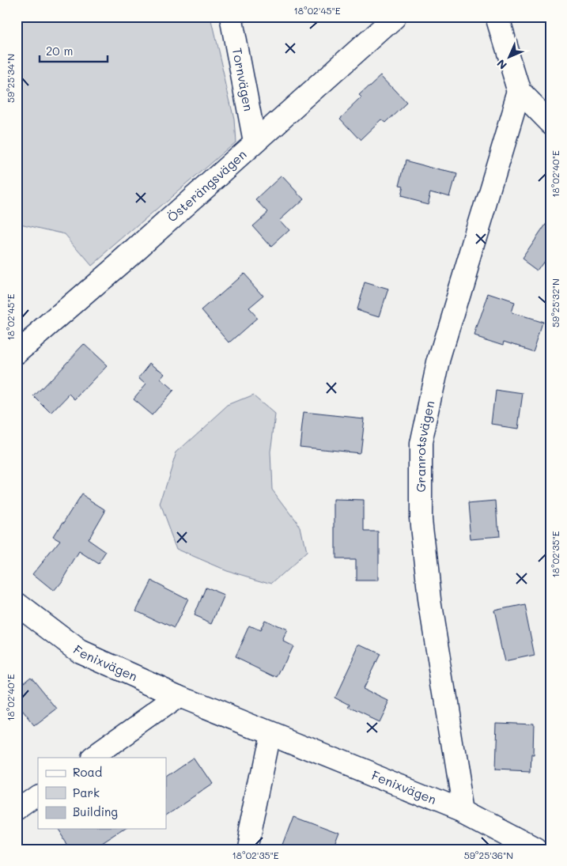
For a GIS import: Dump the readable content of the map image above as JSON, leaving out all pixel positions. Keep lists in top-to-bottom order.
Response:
{
  "streets": {
    "street": [
      "Tornvägen",
      "Österängsvägen",
      "Granrotsvägen",
      "Fenixvägen"
    ]
  },
  "crossings": [
    ["Tornvägen", "Österängsvägen"],
    ["Granrotsvägen", "Fenixvägen"]
  ],
  "legend": ["Road", "Park", "Building"],
  "scale_bar": "20 m",
  "north": "bottom left",
  "coordinates": [
    "18°02'45\"E",
    "59°25'34\"N",
    "18°02'40\"E",
    "59°25'32\"N",
    "18°02'35\"E",
    "59°25'36\"N"
  ]
}
